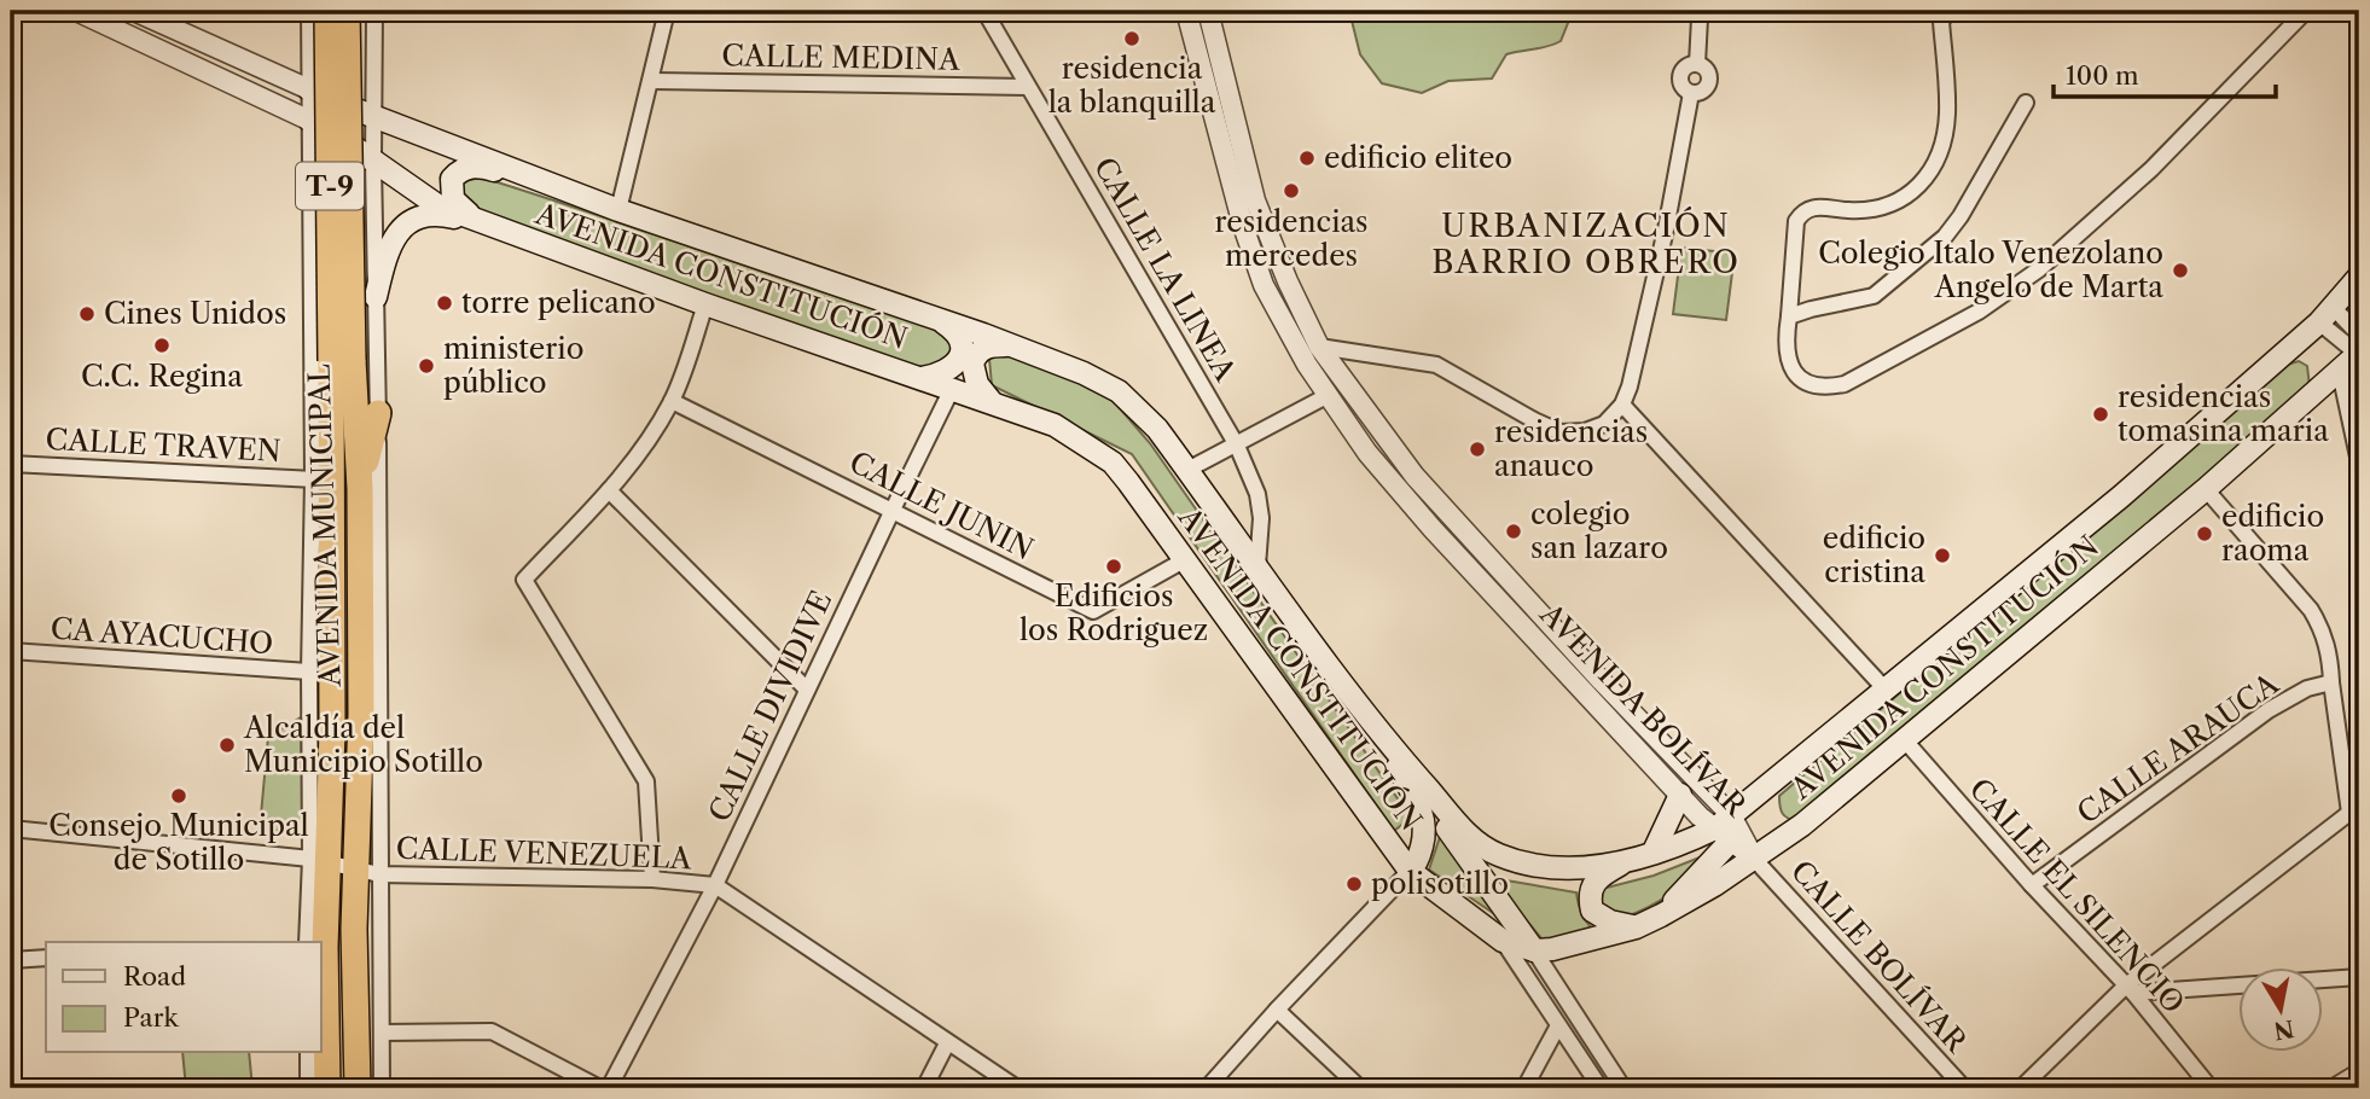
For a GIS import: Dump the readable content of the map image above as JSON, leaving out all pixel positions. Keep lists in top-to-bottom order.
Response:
{
  "streets": {
    "highway": ["T-9", "AVENIDA MUNICIPAL"],
    "main road": ["AVENIDA CONSTITUCIÓN"],
    "street": [
      "CALLE MEDINA",
      "CALLE LA LINEA",
      "CALLE TRAVEN",
      "CALLE JUNIN",
      "CA AYACUCHO",
      "CALLE DIVIDIVE",
      "AVENIDA BOLÍVAR",
      "CALLE ARAUCA",
      "CALLE VENEZUELA",
      "CALLE EL SILENCIO",
      "CALLE BOLÍVAR"
    ]
  },
  "crossings": [
    ["CALLE MEDINA", "CALLE LA LINEA"],
    ["CALLE LA LINEA", "AVENIDA CONSTITUCIÓN"],
    ["AVENIDA CONSTITUCIÓN", "CALLE JUNIN"],
    ["AVENIDA CONSTITUCIÓN", "AVENIDA MUNICIPAL"],
    ["AVENIDA CONSTITUCIÓN", "CALLE DIVIDIVE"],
    ["AVENIDA CONSTITUCIÓN", "AVENIDA BOLÍVAR"],
    ["AVENIDA CONSTITUCIÓN", "CALLE EL SILENCIO"],
    ["AVENIDA CONSTITUCIÓN", "CALLE BOLÍVAR"],
    ["CALLE TRAVEN", "AVENIDA MUNICIPAL"],
    ["CALLE JUNIN", "CALLE DIVIDIVE"],
    ["AVENIDA MUNICIPAL", "CA AYACUCHO"],
    ["AVENIDA MUNICIPAL", "CALLE VENEZUELA"],
    ["CALLE DIVIDIVE", "CALLE VENEZUELA"],
    ["AVENIDA BOLÍVAR", "CALLE BOLÍVAR"],
    ["CALLE ARAUCA", "CALLE EL SILENCIO"]
  ],
  "districts": ["URBANIZACIÓN BARRIO OBRERO"],
  "places": [
    "residencia la blanquilla",
    "edificio eliteo",
    "residencias mercedes",
    "Colegio Italo Venezolano Angelo de Marta",
    "torre pelicano",
    "Cines Unidos",
    "C.C. Regina",
    "ministerio público",
    "residencias tomasina maria",
    "residencias anauco",
    "colegio san lazaro",
    "edificio raoma",
    "edificio cristina",
    "Edificios los Rodriguez",
    "Alcaldía del Municipio Sotillo",
    "Consejo Municipal de Sotillo",
    "polisotillo"
  ],
  "legend": ["Road", "Park"],
  "scale_bar": "100 m",
  "north": "bottom"
}
